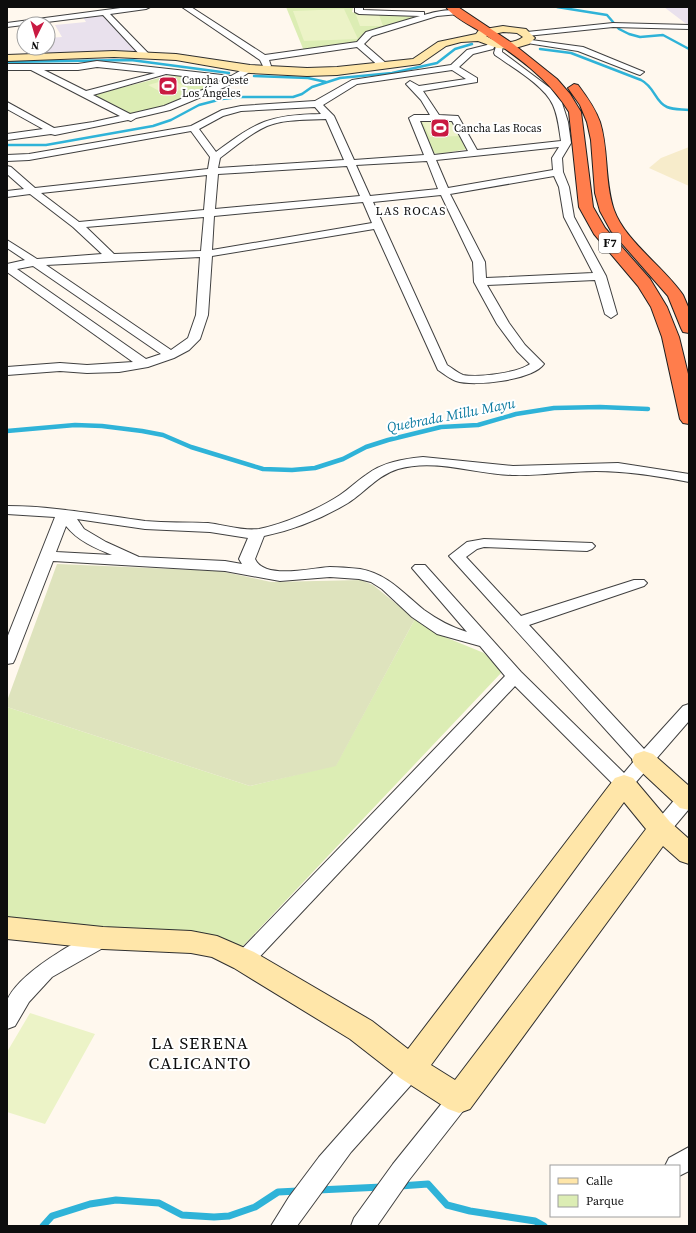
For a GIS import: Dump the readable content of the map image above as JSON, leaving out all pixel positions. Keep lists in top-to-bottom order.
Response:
{
  "streets": {
    "highway": ["F7"]
  },
  "districts": ["LAS ROCAS", "LA SERENA CALICANTO"],
  "water": ["Quebrada Millu Mayu"],
  "places": {
    "sports": ["Cancha Oeste Los Ángeles", "Cancha Las Rocas"]
  },
  "legend": ["Calle", "Parque"],
  "north": "bottom"
}
